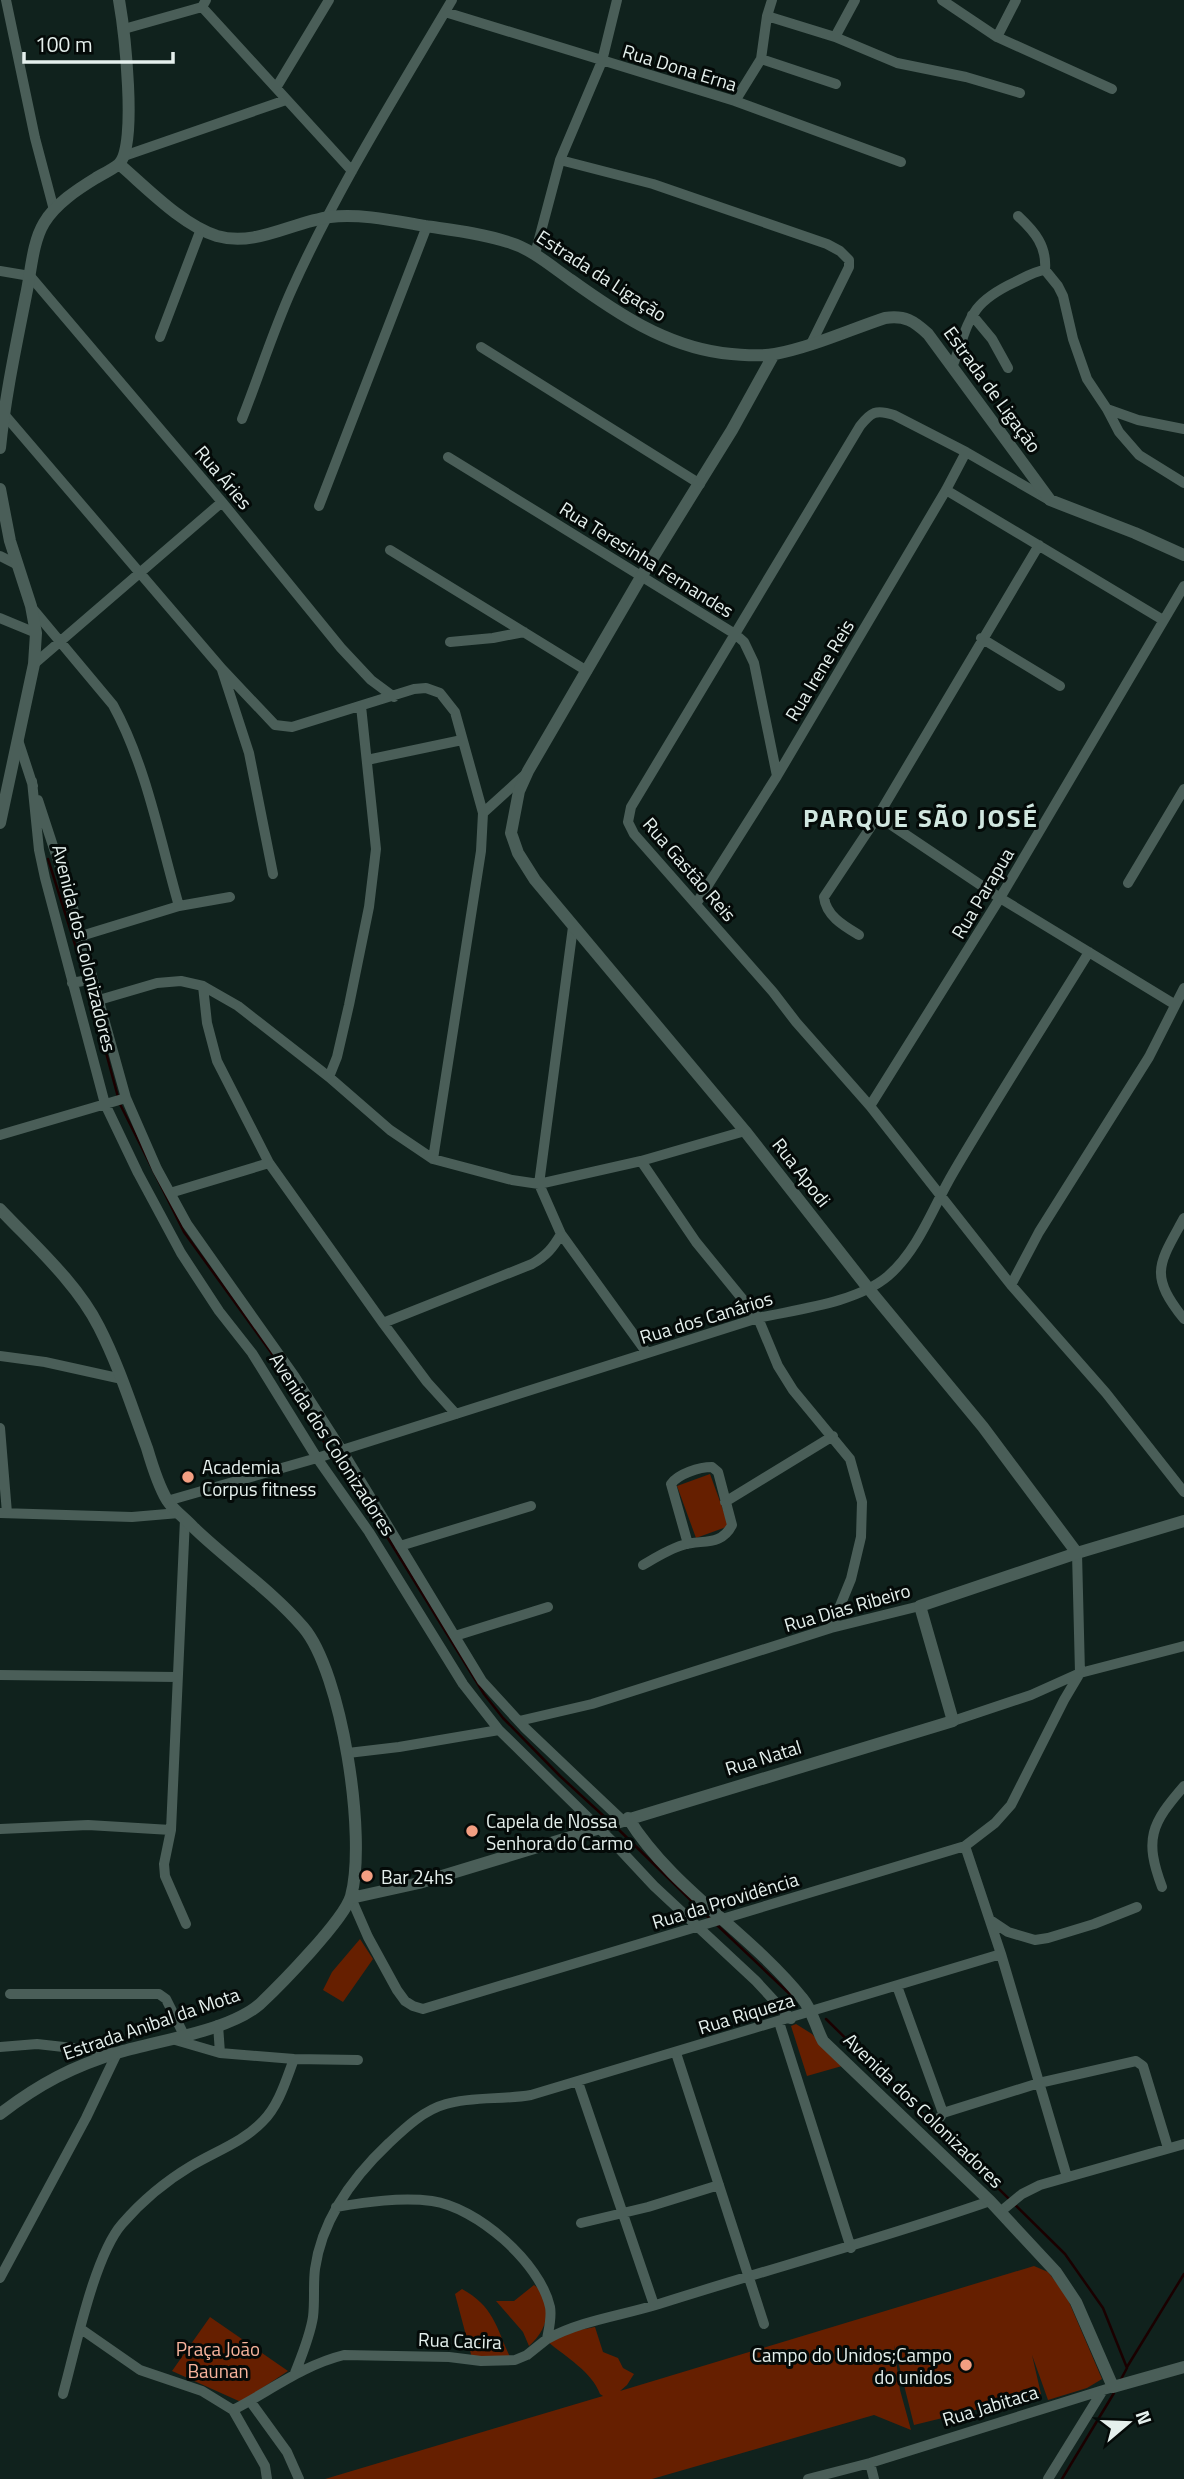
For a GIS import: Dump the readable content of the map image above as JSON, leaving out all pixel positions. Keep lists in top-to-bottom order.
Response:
{
  "streets": {
    "street": [
      "Rua Dona Erna",
      "Estrada da Ligação",
      "Estrada de Ligação",
      "Rua Áries",
      "Rua Teresinha Fernandes",
      "Rua Irene Reis",
      "Rua Gastão Reis",
      "Rua Parapua",
      "Avenida dos Colonizadores",
      "Rua Apodi",
      "Rua dos Canários",
      "Rua Dias Ribeiro",
      "Rua Natal",
      "Rua da Providência",
      "Rua Riqueza",
      "Estrada Anibal da Mota",
      "Rua Cacira",
      "Rua Jabitaca"
    ]
  },
  "crossings": [
    ["Estrada da Ligação", "Estrada de Ligação"],
    ["Estrada de Ligação", "Rua Irene Reis"],
    ["Estrada de Ligação", "Rua Gastão Reis"],
    ["Rua Teresinha Fernandes", "Rua Irene Reis"],
    ["Rua Teresinha Fernandes", "Rua Gastão Reis"],
    ["Rua Irene Reis", "Rua Gastão Reis"],
    ["Rua Gastão Reis", "Rua Parapua"],
    ["Rua Gastão Reis", "Rua dos Canários"],
    ["Avenida dos Colonizadores", "Rua dos Canários"],
    ["Avenida dos Colonizadores", "Rua Dias Ribeiro"],
    ["Avenida dos Colonizadores", "Rua Natal"],
    ["Avenida dos Colonizadores", "Rua da Providência"],
    ["Avenida dos Colonizadores", "Rua Riqueza"],
    ["Avenida dos Colonizadores", "Rua Cacira"],
    ["Avenida dos Colonizadores", "Rua Jabitaca"],
    ["Rua Apodi", "Rua dos Canários"],
    ["Rua Apodi", "Rua Dias Ribeiro"],
    ["Rua Natal", "Rua da Providência"],
    ["Rua Natal", "Estrada Anibal da Mota"],
    ["Rua da Providência", "Estrada Anibal da Mota"],
    ["Rua Riqueza", "Rua Cacira"]
  ],
  "districts": ["PARQUE SÃO JOSÉ"],
  "parks": ["Praça João Baunan"],
  "places": [
    "Academia Corpus fitness",
    "Capela de Nossa Senhora do Carmo",
    "Bar 24hs",
    "Campo do Unidos;Campo do unidos"
  ],
  "scale_bar": "100 m",
  "north": "right"
}
